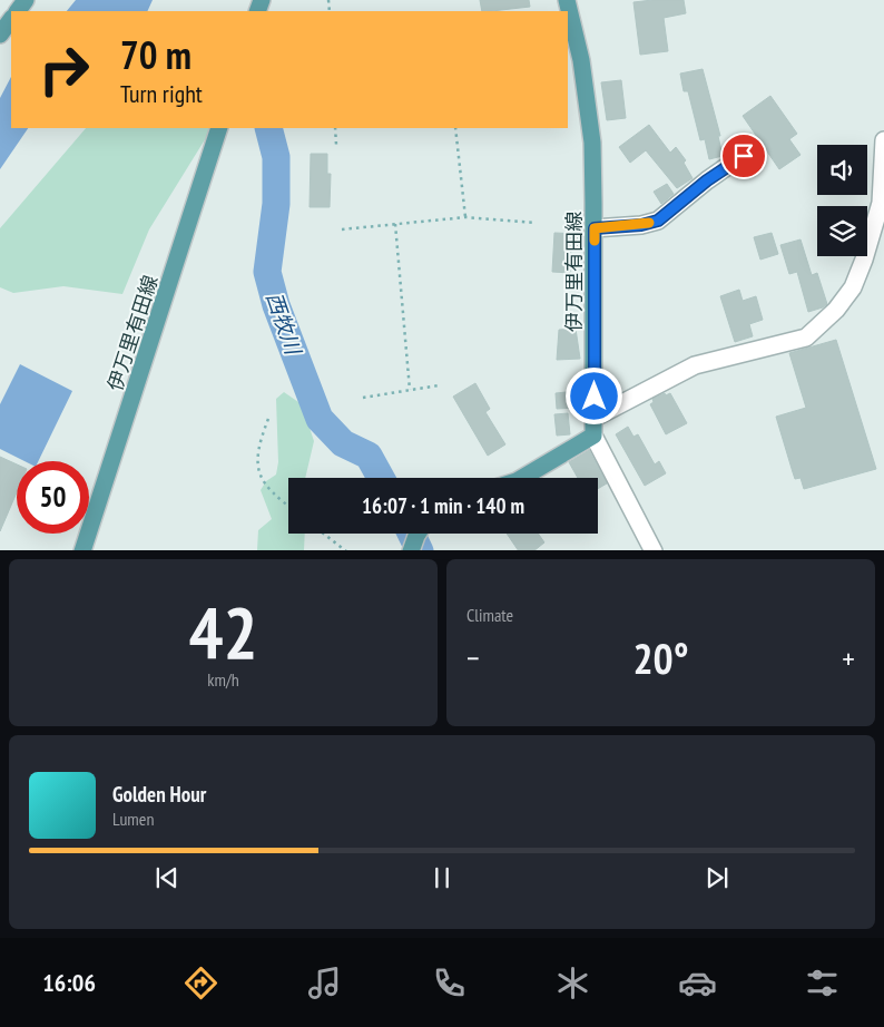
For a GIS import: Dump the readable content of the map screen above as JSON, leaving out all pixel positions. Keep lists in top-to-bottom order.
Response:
{
  "streets": {
    "main road": ["伊万里有田線"]
  },
  "water": ["西牧川"],
  "page": {
    "turn": ["70 m", "Turn right"],
    "limit": "50",
    "trip": "16:07 · 1 min · 140 m",
    "tile": [
      ["42", "km/h"],
      "Climate"
    ],
    "heat": ["−", "20°", "+"],
    "song": ["Golden Hour", "Lumen"],
    "tabs": "16:06"
  }
}
